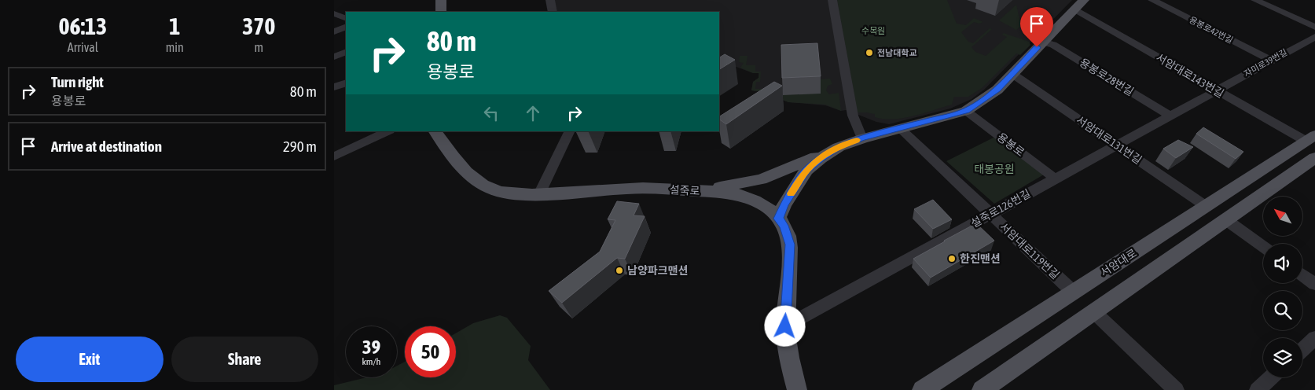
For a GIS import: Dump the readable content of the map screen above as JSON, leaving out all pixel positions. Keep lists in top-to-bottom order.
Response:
{
  "streets": {
    "main road": ["설죽로", "서암대로"],
    "street": [
      "용봉로42번길",
      "자미로39번길",
      "서암대로143번길",
      "용봉로28번길",
      "서암대로131번길",
      "용봉로",
      "설죽로126번길",
      "서암대로119번길"
    ]
  },
  "crossings": [
    ["용봉로42번길", "자미로39번길"],
    ["자미로39번길", "서암대로143번길"],
    ["자미로39번길", "설죽로126번길"],
    ["서암대로143번길", "설죽로126번길"],
    ["서암대로143번길", "서암대로"],
    ["용봉로28번길", "설죽로126번길"],
    ["서암대로131번길", "설죽로126번길"],
    ["서암대로131번길", "서암대로"],
    ["용봉로", "설죽로126번길"],
    ["설죽로", "설죽로126번길"],
    ["설죽로126번길", "서암대로119번길"],
    ["서암대로119번길", "서암대로"]
  ],
  "parks": ["수목원", "태봉공원"],
  "places": ["전남대학교", "한진맨션", "남양파크맨션"],
  "north": "top left",
  "page": {
    "eta": [
      "06:13",
      "Arrival",
      "1",
      "min",
      "370",
      "m"
    ],
    "turn": ["80 m", "용봉로"],
    "list": [
      {
        "name": "Turn right",
        "note": "용봉로",
        "value": "80 m"
      },
      {
        "name": "Arrive at destination",
        "value": "290 m"
      }
    ],
    "speed": "39 km/h",
    "limit": "50",
    "buttons": ["Exit", "Share"]
  }
}
